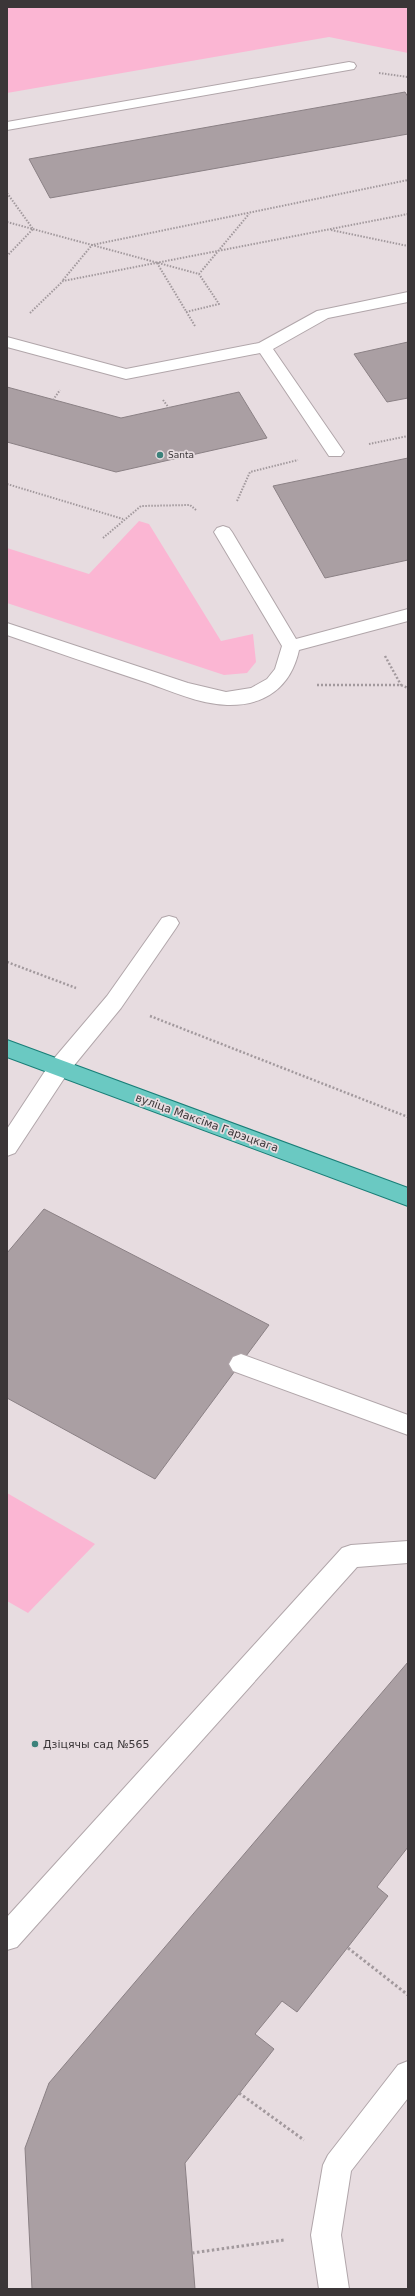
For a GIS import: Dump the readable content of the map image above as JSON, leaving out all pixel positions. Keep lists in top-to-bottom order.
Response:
{
  "streets": {
    "main road": ["вуліца Максіма Гарэцкага"]
  },
  "places": ["Santa", "Дзіцячы сад №565"]
}
